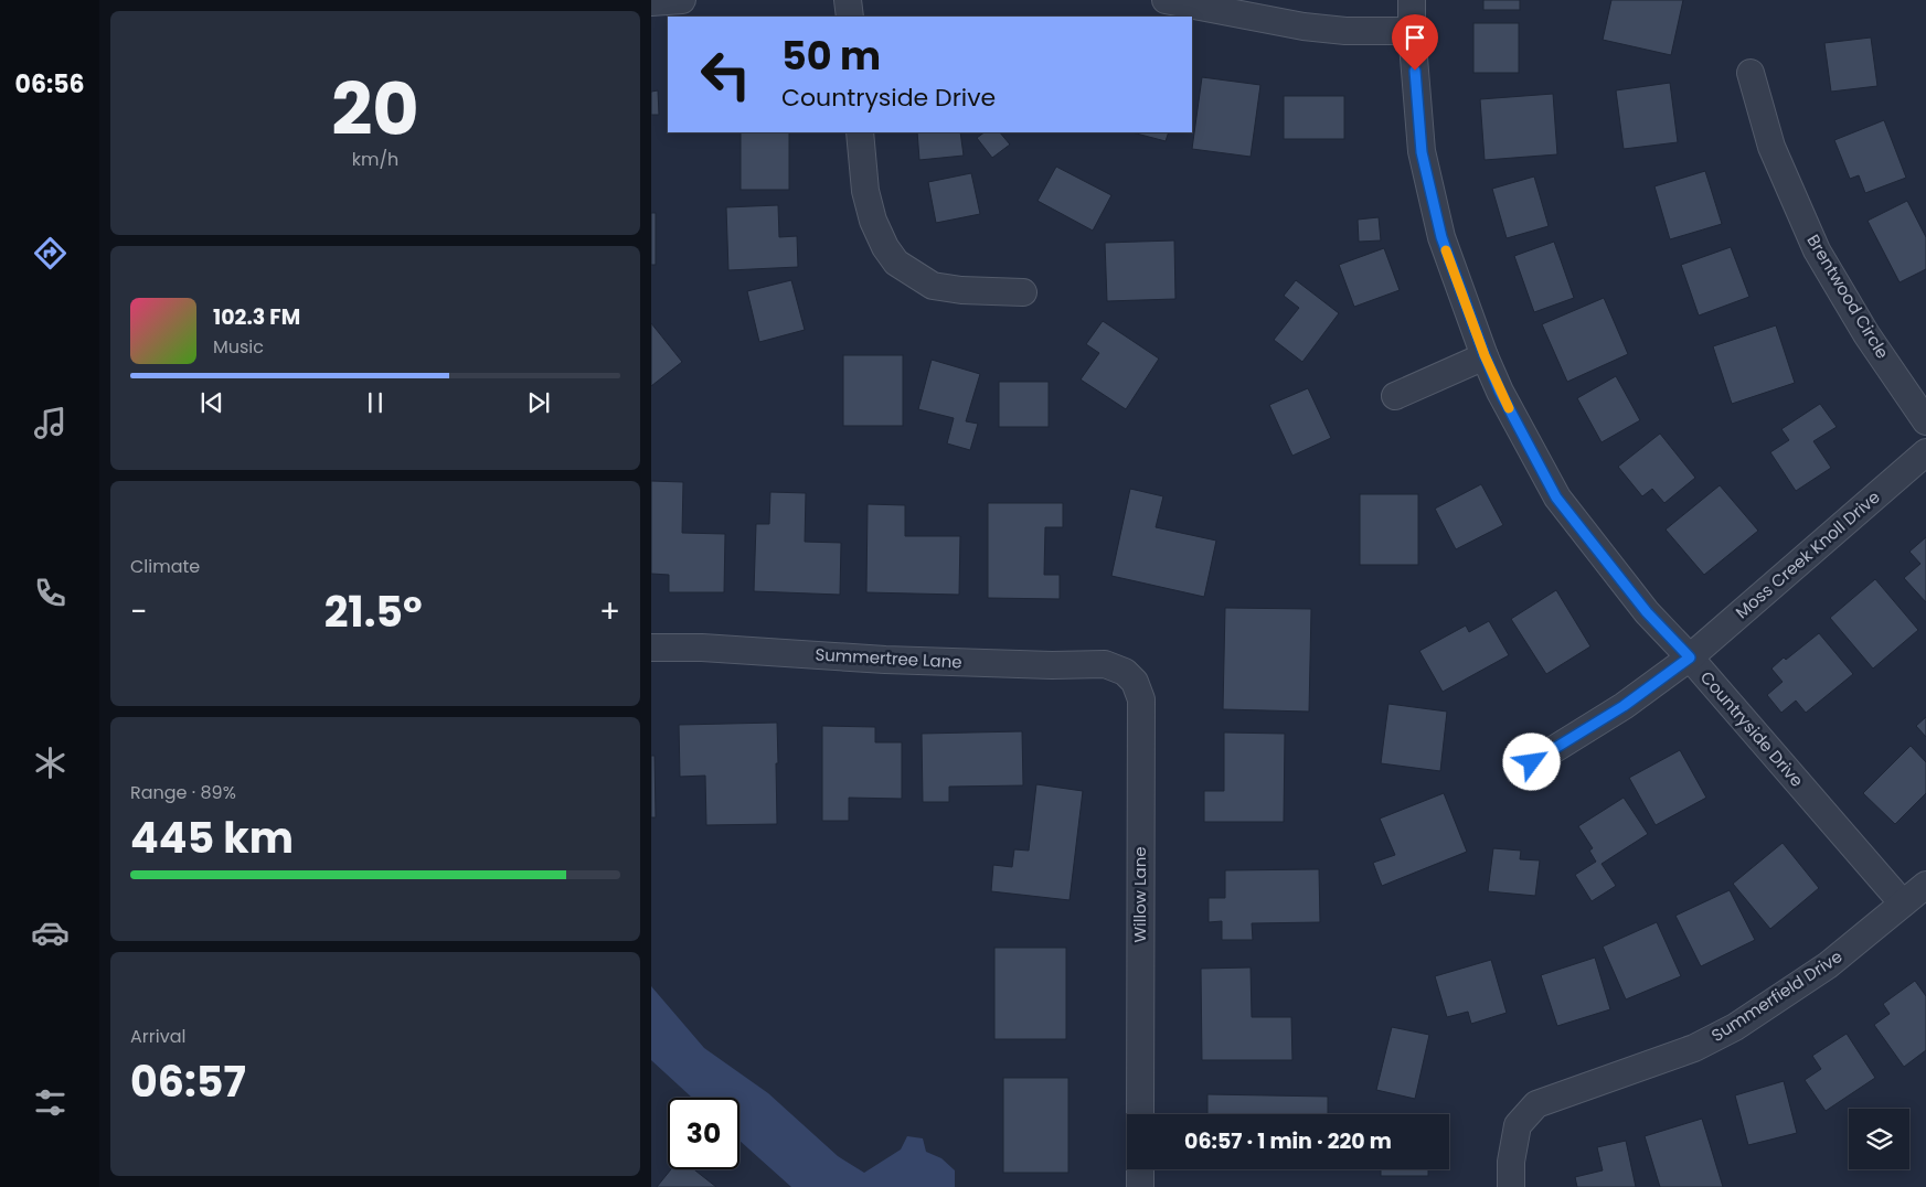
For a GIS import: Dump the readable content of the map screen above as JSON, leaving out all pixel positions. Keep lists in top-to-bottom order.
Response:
{
  "streets": {
    "street": [
      "Brentwood Circle",
      "Moss Creek Knoll Drive",
      "Summertree Lane",
      "Countryside Drive",
      "Willow Lane",
      "Summerfield Drive"
    ]
  },
  "crossings": [
    ["Moss Creek Knoll Drive", "Countryside Drive"],
    ["Summertree Lane", "Willow Lane"],
    ["Countryside Drive", "Summerfield Drive"]
  ],
  "page": {
    "tabs": "06:56",
    "tile": [
      ["20", "km/h"],
      "Climate",
      ["Range · 89%", "445 km"],
      ["Arrival", "06:57"]
    ],
    "turn": ["50 m", "Countryside Drive"],
    "song": ["102.3 FM", "Music"],
    "heat": ["−", "21.5°", "+"],
    "limit": "30",
    "trip": "06:57 · 1 min · 220 m"
  }
}
